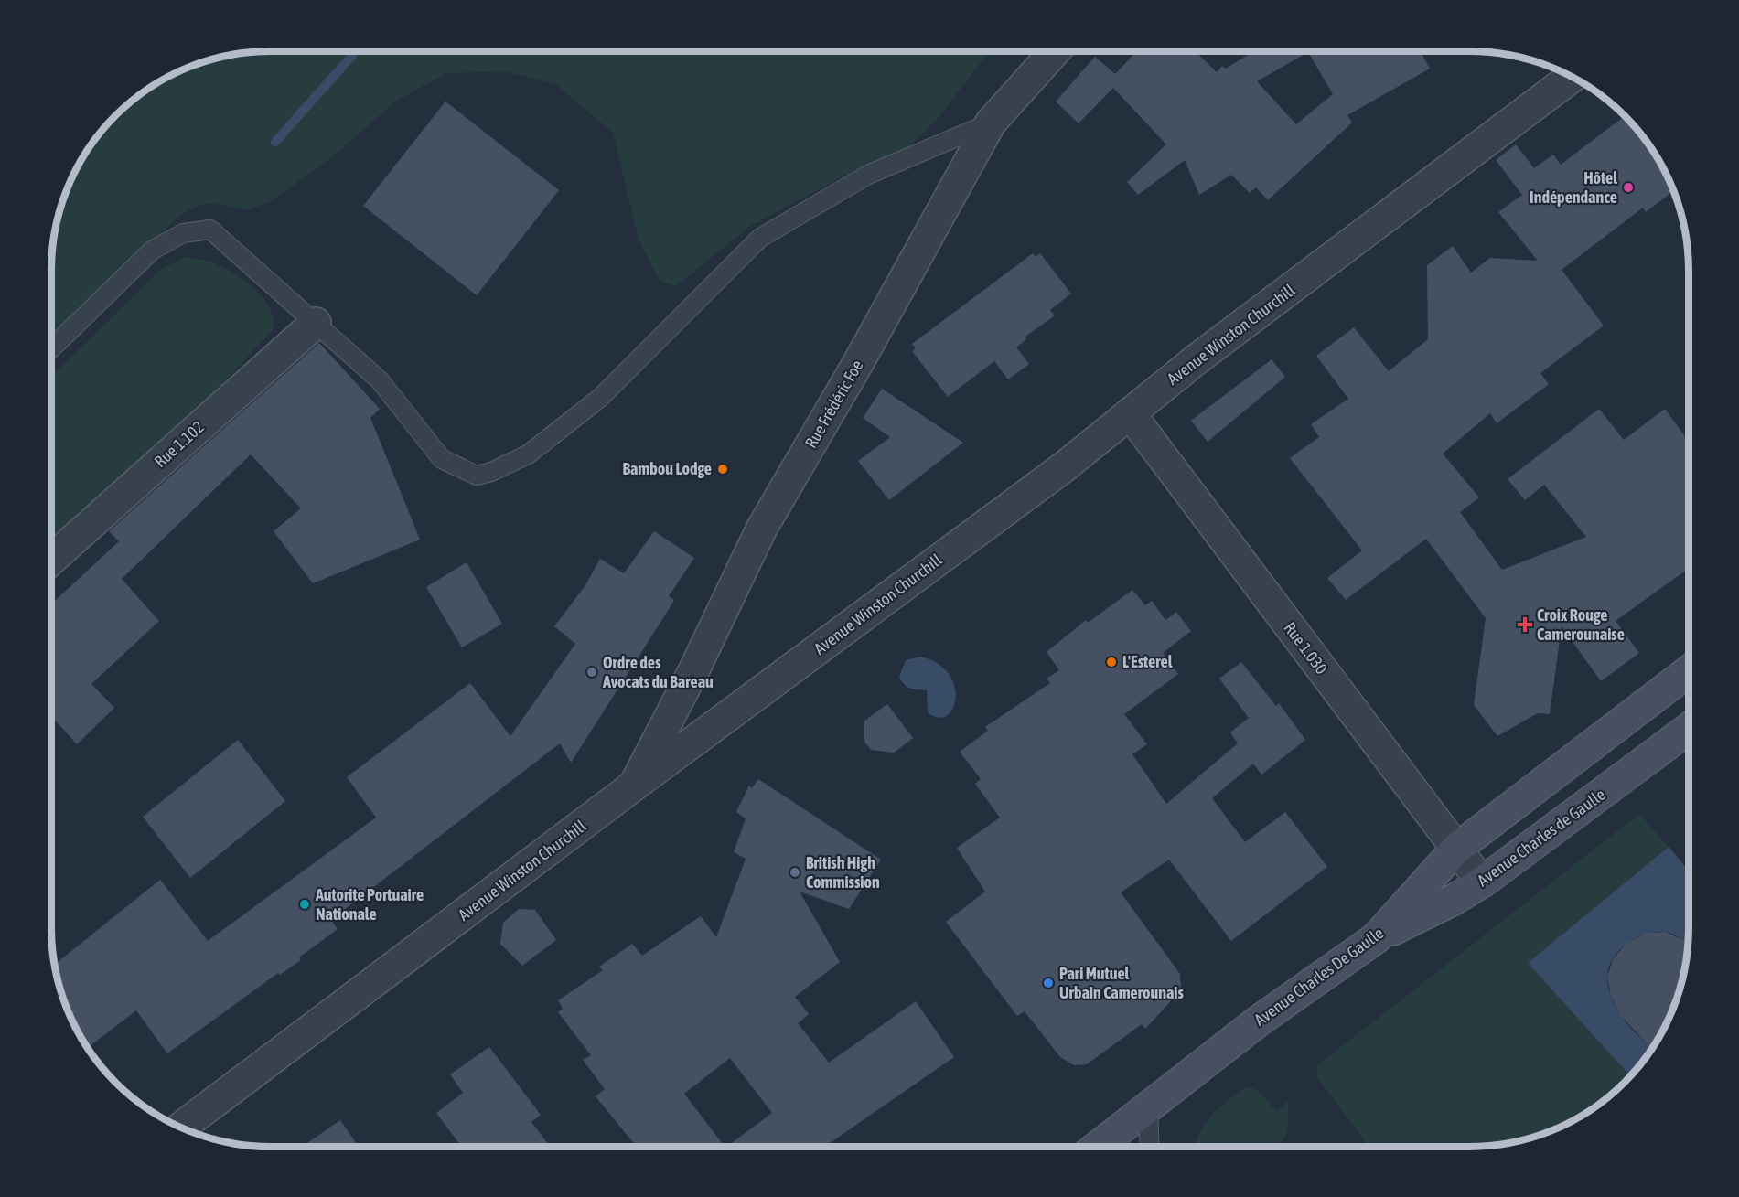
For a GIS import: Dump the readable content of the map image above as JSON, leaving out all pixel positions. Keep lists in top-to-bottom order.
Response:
{
  "streets": {
    "main road": ["Avenue Charles de Gaulle", "Avenue Charles De Gaulle"],
    "street": [
      "Avenue Winston Churchill",
      "Rue Frédéric Foe",
      "Rue 1.102",
      "Rue 1.030"
    ]
  },
  "crossings": [
    ["Avenue Winston Churchill", "Rue Frédéric Foe"],
    ["Avenue Winston Churchill", "Rue 1.030"],
    ["Rue 1.030", "Avenue Charles de Gaulle"],
    ["Rue 1.030", "Avenue Charles De Gaulle"],
    ["Avenue Charles de Gaulle", "Avenue Charles De Gaulle"]
  ],
  "places": {
    "other": [
      "Hôtel Indépendance",
      "Bambou Lodge",
      "L'Esterel",
      "Ordre des Avocats du Bareau",
      "British High Commission",
      "Autorite Portuaire Nationale",
      "Pari Mutuel Urbain Camerounais"
    ],
    "health": ["Croix Rouge Camerounaise"]
  }
}
